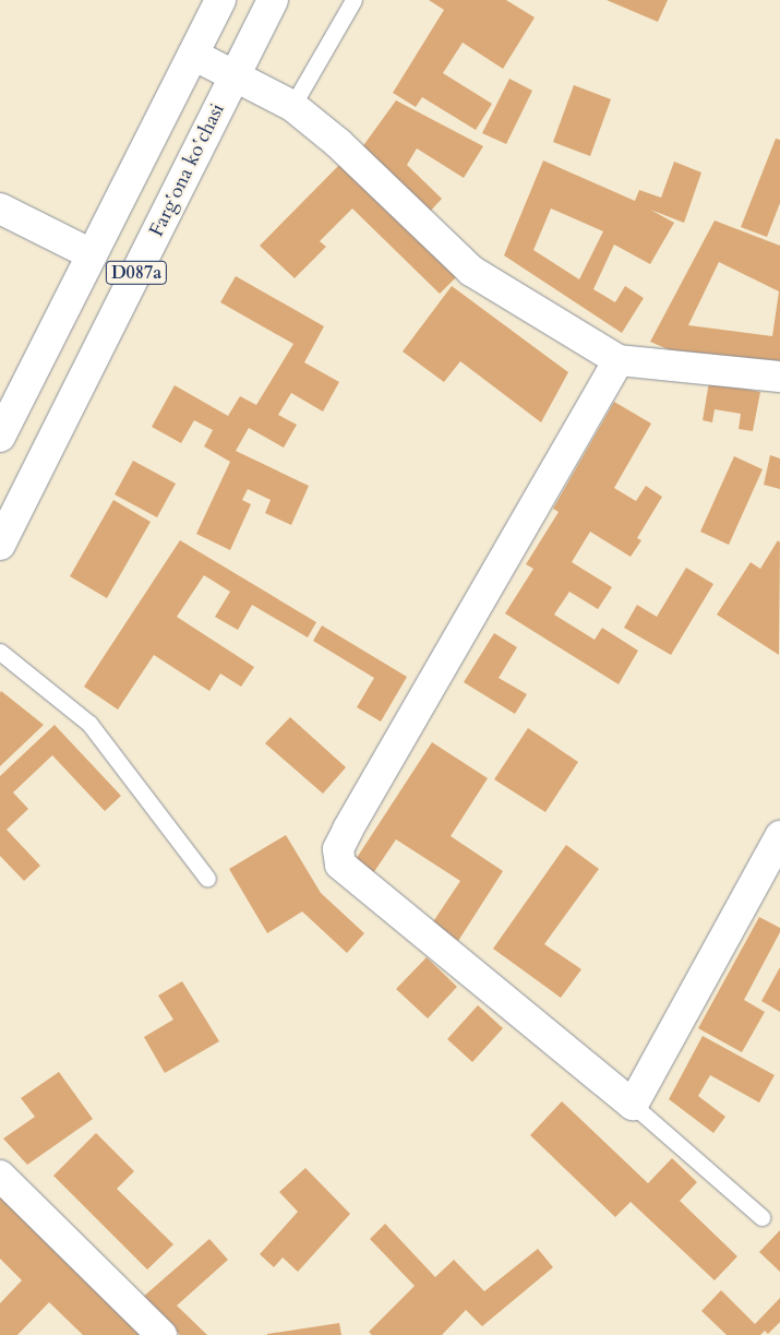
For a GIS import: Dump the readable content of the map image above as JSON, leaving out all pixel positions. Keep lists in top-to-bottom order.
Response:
{
  "streets": {
    "street": ["Fargʻona koʻchasi", "D087a"]
  }
}
